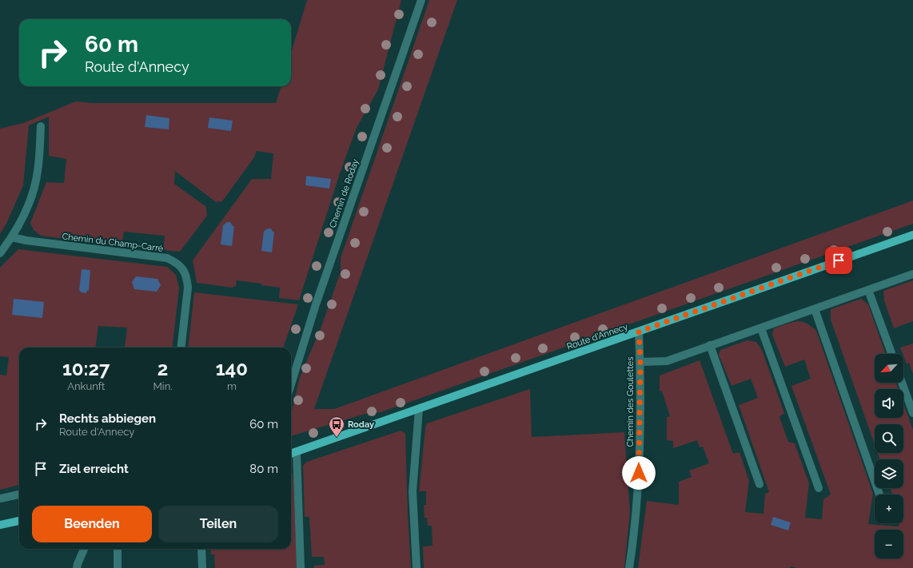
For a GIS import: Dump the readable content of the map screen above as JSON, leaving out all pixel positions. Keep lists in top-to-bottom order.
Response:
{
  "streets": {
    "main road": ["Route d'Annecy"],
    "street": ["Chemin de Roday", "Chemin du Champ-Carré", "Chemin des Goulettes"]
  },
  "crossings": [
    ["Route d'Annecy", "Chemin des Goulettes"]
  ],
  "places": {
    "bus stop": ["Roday"]
  },
  "north": "bottom left",
  "page": {
    "turn": ["60 m", "Route d'Annecy"],
    "eta": [
      "10:27",
      "Ankunft",
      "2",
      "Min.",
      "140",
      "m"
    ],
    "map_buttons": ["+", "−"],
    "list": [
      {
        "name": "Rechts abbiegen",
        "note": "Route d'Annecy",
        "value": "60 m"
      },
      {
        "name": "Ziel erreicht",
        "value": "80 m"
      }
    ],
    "buttons": ["Beenden", "Teilen"]
  }
}
